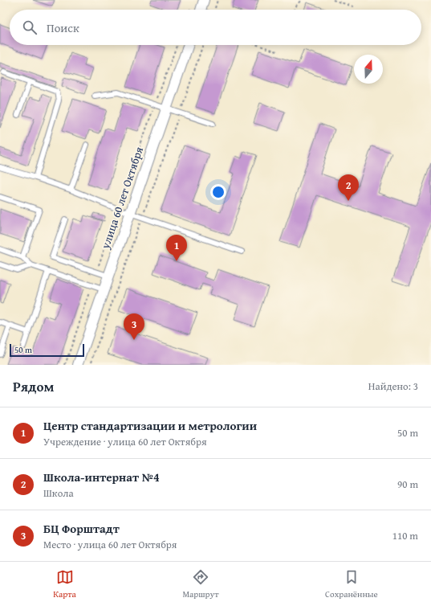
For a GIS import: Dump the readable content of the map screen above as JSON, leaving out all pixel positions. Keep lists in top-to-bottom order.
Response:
{
  "streets": {
    "street": ["улица 60 лет Октября"]
  },
  "scale_bar": "50 m",
  "north": "top",
  "page": {
    "search": "Поиск",
    "pins": ["2", "1", "3"],
    "scale": "50 m",
    "heading": ["Рядом", "Найдено: 3"],
    "list": [
      {
        "mark": "1",
        "name": "Центр стандартизации и метрологии",
        "note": "Учреждение · улица 60 лет Октября",
        "value": "50 m"
      },
      {
        "mark": "2",
        "name": "Школа-интернат №4",
        "note": "Школа",
        "value": "90 m"
      },
      {
        "mark": "3",
        "name": "БЦ Форштадт",
        "note": "Место · улица 60 лет Октября",
        "value": "110 m"
      }
    ],
    "nav": ["Карта", "Маршрут", "Сохранённые"]
  }
}
